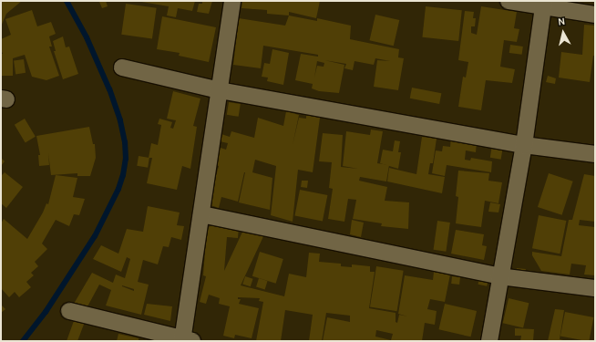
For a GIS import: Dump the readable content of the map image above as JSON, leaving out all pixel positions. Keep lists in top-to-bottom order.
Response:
{
  "north": "top"
}
